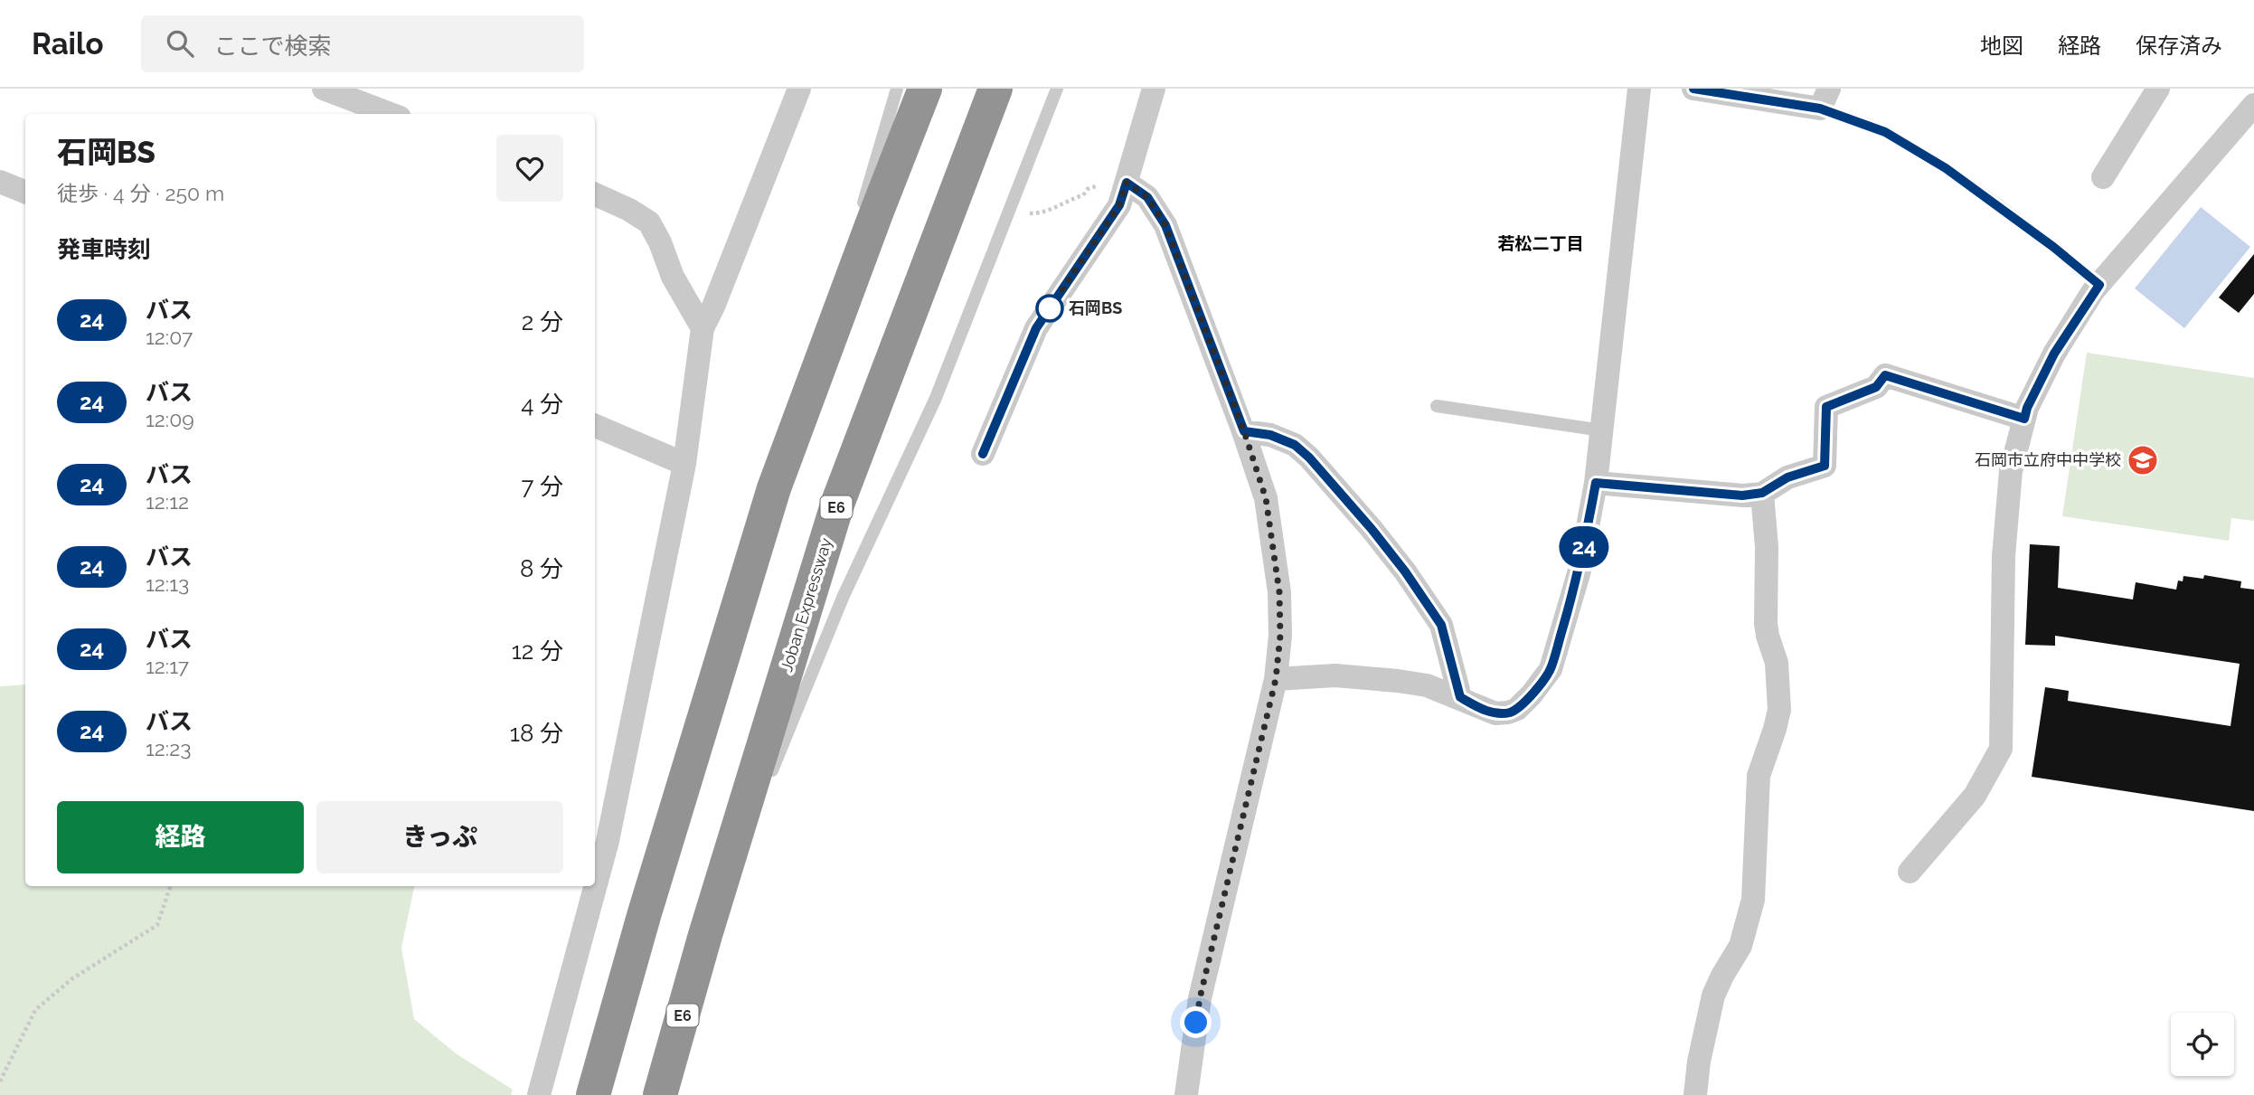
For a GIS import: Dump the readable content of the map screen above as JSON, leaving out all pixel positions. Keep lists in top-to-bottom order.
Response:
{
  "streets": {
    "highway": ["E6", "Joban Expressway"]
  },
  "districts": ["若松二丁目"],
  "places": {
    "other": ["石岡BS"],
    "school or university": ["石岡市立府中中学校"]
  },
  "lines": ["bus line 24"],
  "page": {
    "header": "Railo",
    "search": "ここで検索",
    "nav": ["地図", "経路", "保存済み"],
    "on_map": "24",
    "heading": [
      ["石岡BS", "徒歩 · 4 分 · 250 m"],
      "発車時刻"
    ],
    "list": [
      {
        "mark": "24",
        "name": "バス",
        "note": "12:07",
        "value": "2 分"
      },
      {
        "mark": "24",
        "name": "バス",
        "note": "12:09",
        "value": "4 分"
      },
      {
        "mark": "24",
        "name": "バス",
        "note": "12:12",
        "value": "7 分"
      },
      {
        "mark": "24",
        "name": "バス",
        "note": "12:13",
        "value": "8 分"
      },
      {
        "mark": "24",
        "name": "バス",
        "note": "12:17",
        "value": "12 分"
      },
      {
        "mark": "24",
        "name": "バス",
        "note": "12:23",
        "value": "18 分"
      }
    ],
    "buttons": ["経路", "きっぷ"]
  }
}
